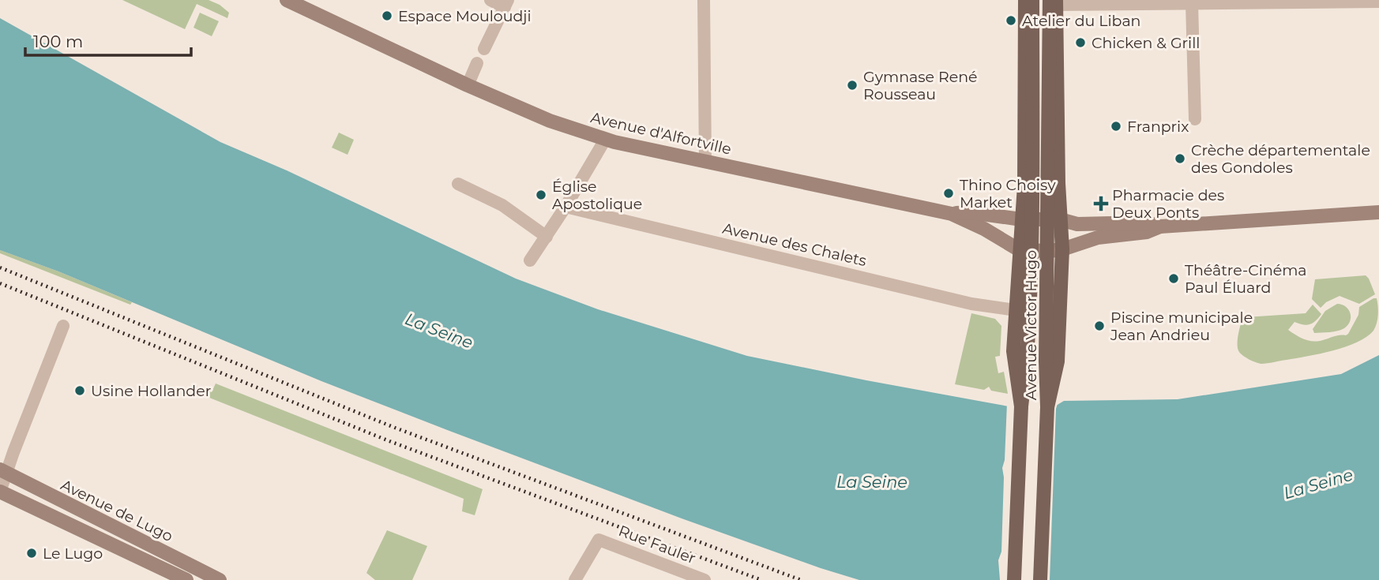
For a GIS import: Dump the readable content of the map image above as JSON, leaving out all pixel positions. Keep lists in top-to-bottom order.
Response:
{
  "streets": {
    "main road": ["Avenue d'Alfortville", "Avenue Victor Hugo", "Avenue de Lugo"],
    "street": ["Avenue des Chalets", "Rue Fauler"]
  },
  "crossings": [
    ["Avenue d'Alfortville", "Avenue Victor Hugo"],
    ["Avenue des Chalets", "Avenue Victor Hugo"]
  ],
  "water": ["La Seine"],
  "places": {
    "other": [
      "Espace Mouloudji",
      "Atelier du Liban",
      "Chicken & Grill",
      "Gymnase René Rousseau",
      "Franprix",
      "Crèche départementale des Gondoles",
      "Thino Choisy Market",
      "Église Apostolique",
      "Théâtre-Cinéma Paul Éluard",
      "Piscine municipale Jean Andrieu",
      "Usine Hollander",
      "Le Lugo"
    ],
    "health": ["Pharmacie des Deux Ponts"]
  },
  "scale_bar": "100 m"
}
